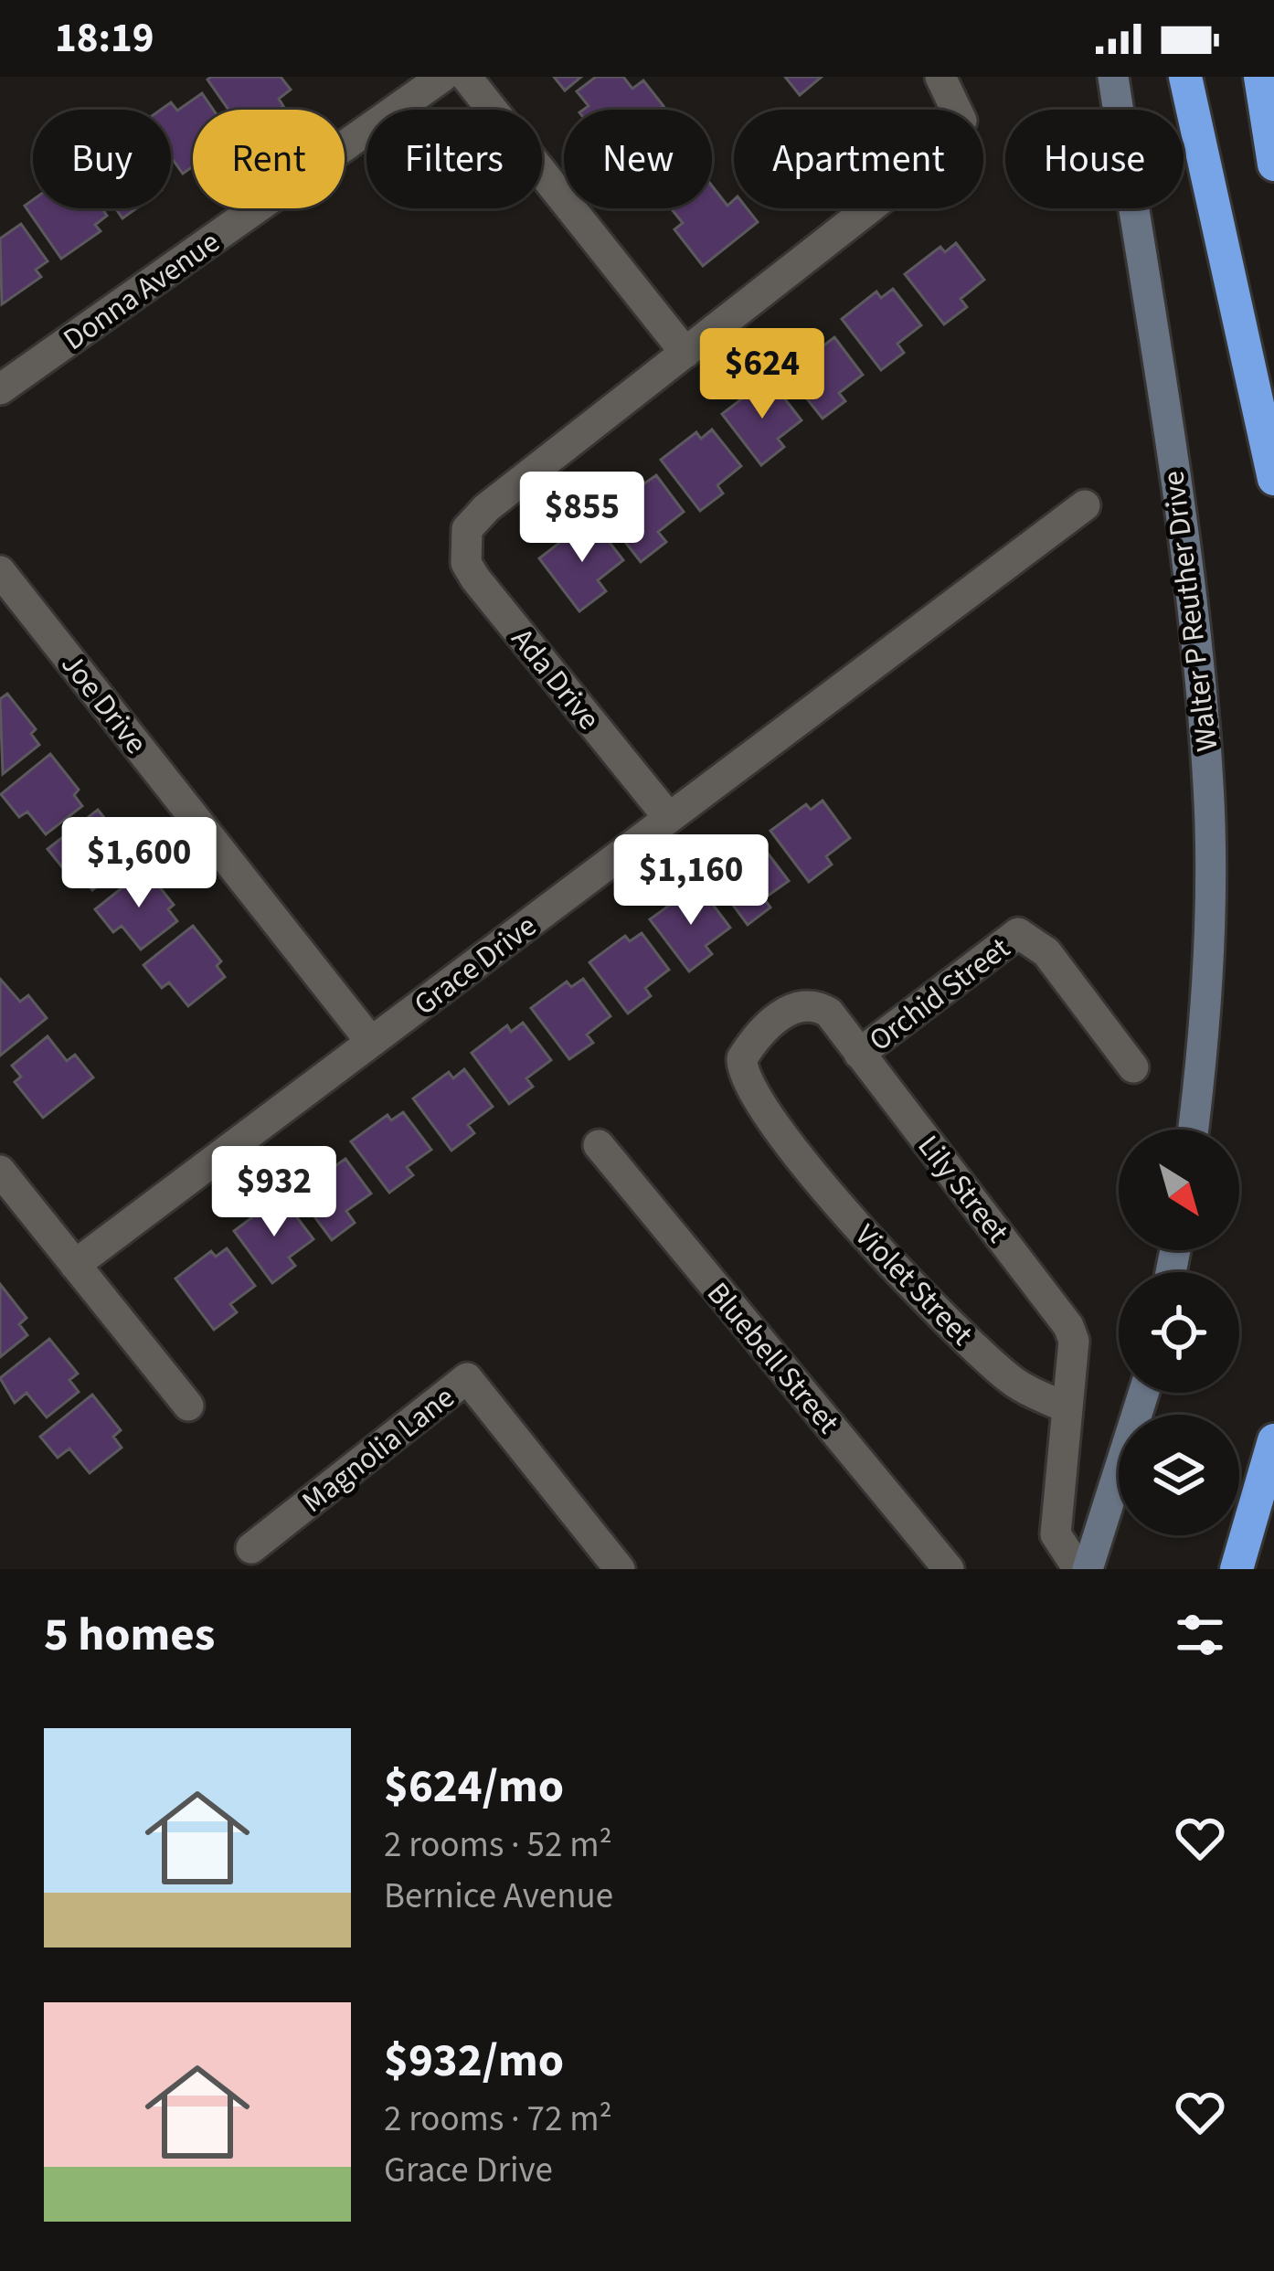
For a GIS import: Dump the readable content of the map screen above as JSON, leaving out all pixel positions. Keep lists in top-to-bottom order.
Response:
{
  "streets": {
    "main road": ["Walter P Reuther Drive"],
    "street": [
      "Donna Avenue",
      "Ada Drive",
      "Joe Drive",
      "Grace Drive",
      "Orchid Street",
      "Lily Street",
      "Violet Street",
      "Bluebell Street",
      "Magnolia Lane"
    ]
  },
  "crossings": [
    ["Ada Drive", "Grace Drive"],
    ["Joe Drive", "Grace Drive"],
    ["Orchid Street", "Lily Street"],
    ["Lily Street", "Violet Street"]
  ],
  "north": "bottom right",
  "page": {
    "status": "18:19",
    "chip": [
      "Buy",
      "Rent",
      "Filters",
      "New",
      "Apartment",
      "House"
    ],
    "price": [
      "$624",
      "$855",
      "$1,600",
      "$1,160",
      "$932"
    ],
    "heading": "5 homes",
    "list": [
      {
        "name": "$624/mo",
        "note": "2 rooms · 52 m² · Bernice Avenue"
      },
      {
        "name": "$932/mo",
        "note": "2 rooms · 72 m² · Grace Drive"
      }
    ]
  }
}
